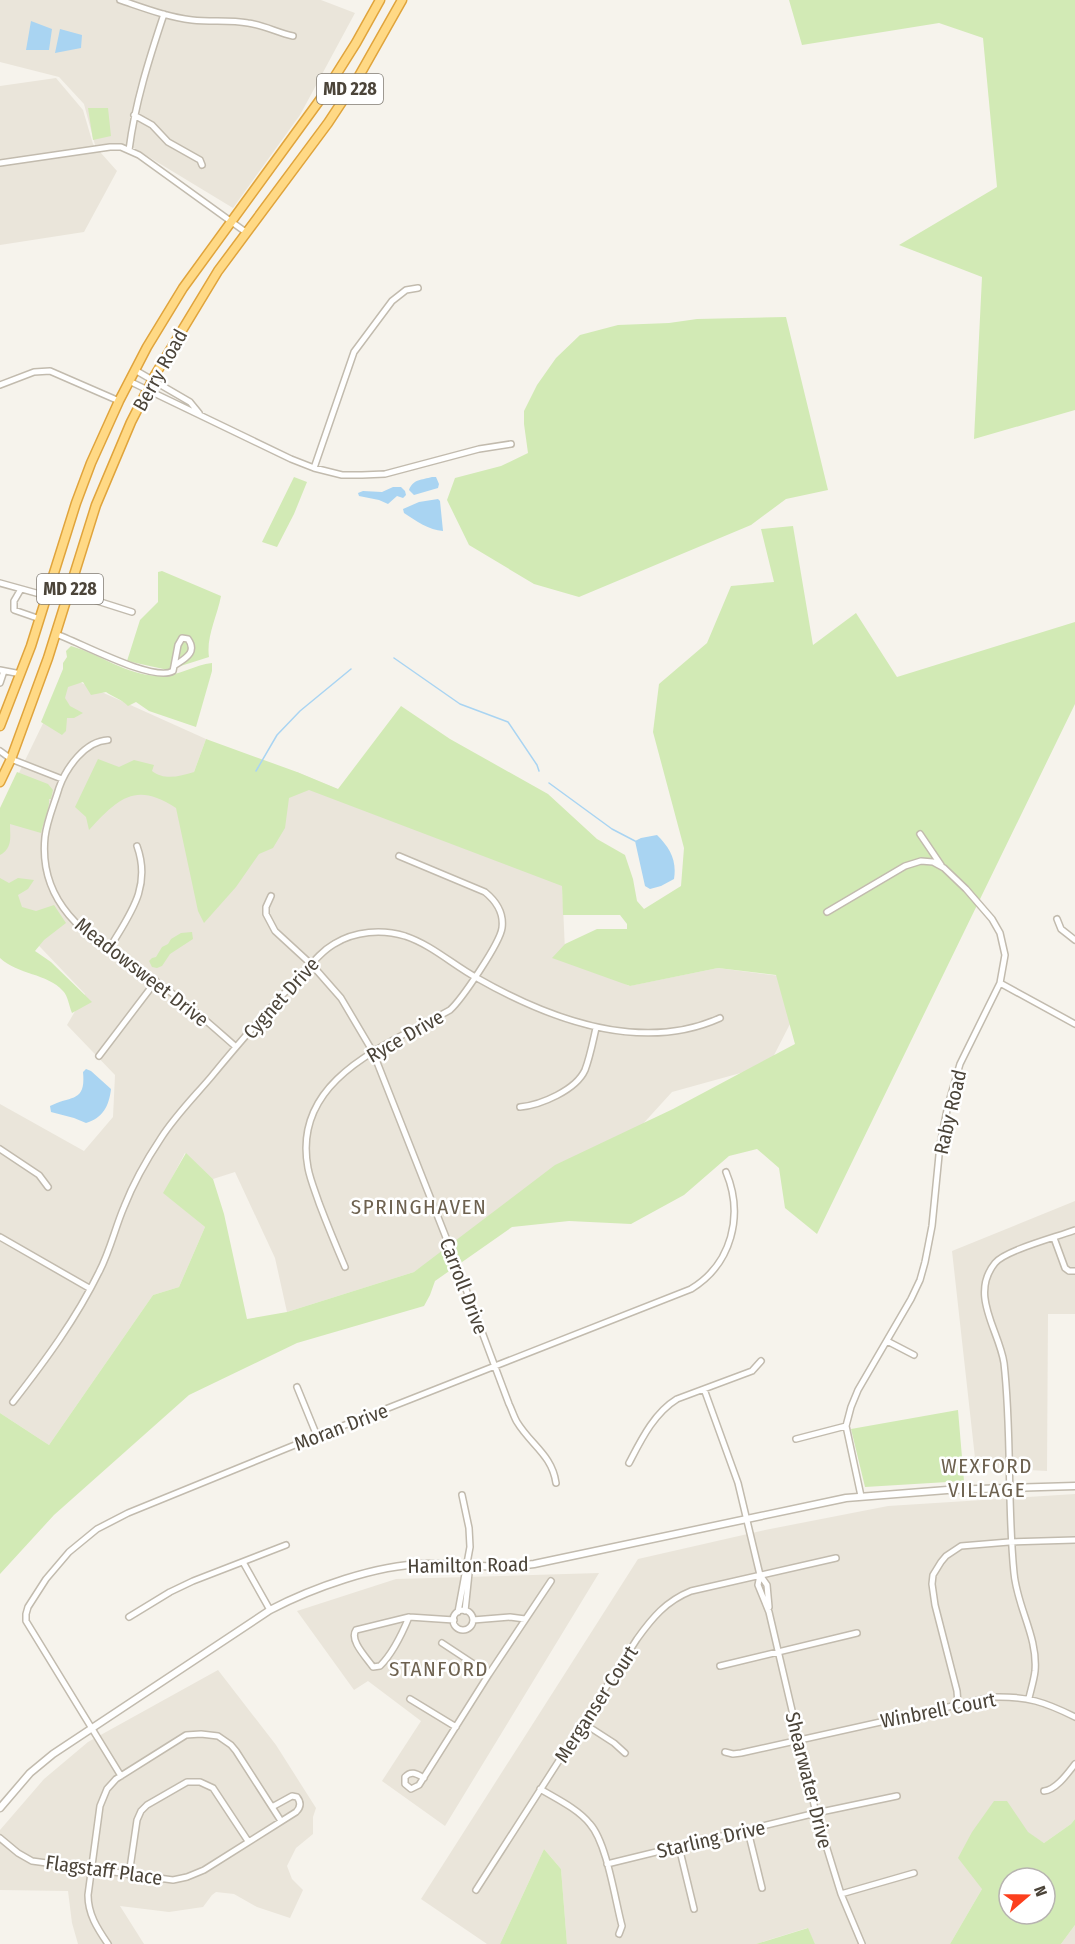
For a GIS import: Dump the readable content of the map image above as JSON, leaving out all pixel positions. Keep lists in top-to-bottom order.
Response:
{
  "streets": {
    "highway": ["MD 228", "Berry Road"],
    "street": [
      "Meadowsweet Drive",
      "Cygnet Drive",
      "Ryce Drive",
      "Raby Road",
      "Carroll Drive",
      "Moran Drive",
      "Hamilton Road",
      "Merganser Court",
      "Winbrell Court",
      "Shearwater Drive",
      "Starling Drive",
      "Flagstaff Place"
    ]
  },
  "crossings": [
    ["Meadowsweet Drive", "Cygnet Drive"],
    ["Cygnet Drive", "Ryce Drive"],
    ["Cygnet Drive", "Carroll Drive"],
    ["Ryce Drive", "Carroll Drive"],
    ["Raby Road", "Hamilton Road"],
    ["Carroll Drive", "Moran Drive"],
    ["Moran Drive", "Hamilton Road"],
    ["Hamilton Road", "Shearwater Drive"],
    ["Merganser Court", "Shearwater Drive"],
    ["Winbrell Court", "Shearwater Drive"],
    ["Shearwater Drive", "Starling Drive"]
  ],
  "districts": ["SPRINGHAVEN", "WEXFORD VILLAGE", "STANFORD"],
  "north": "right"
}
